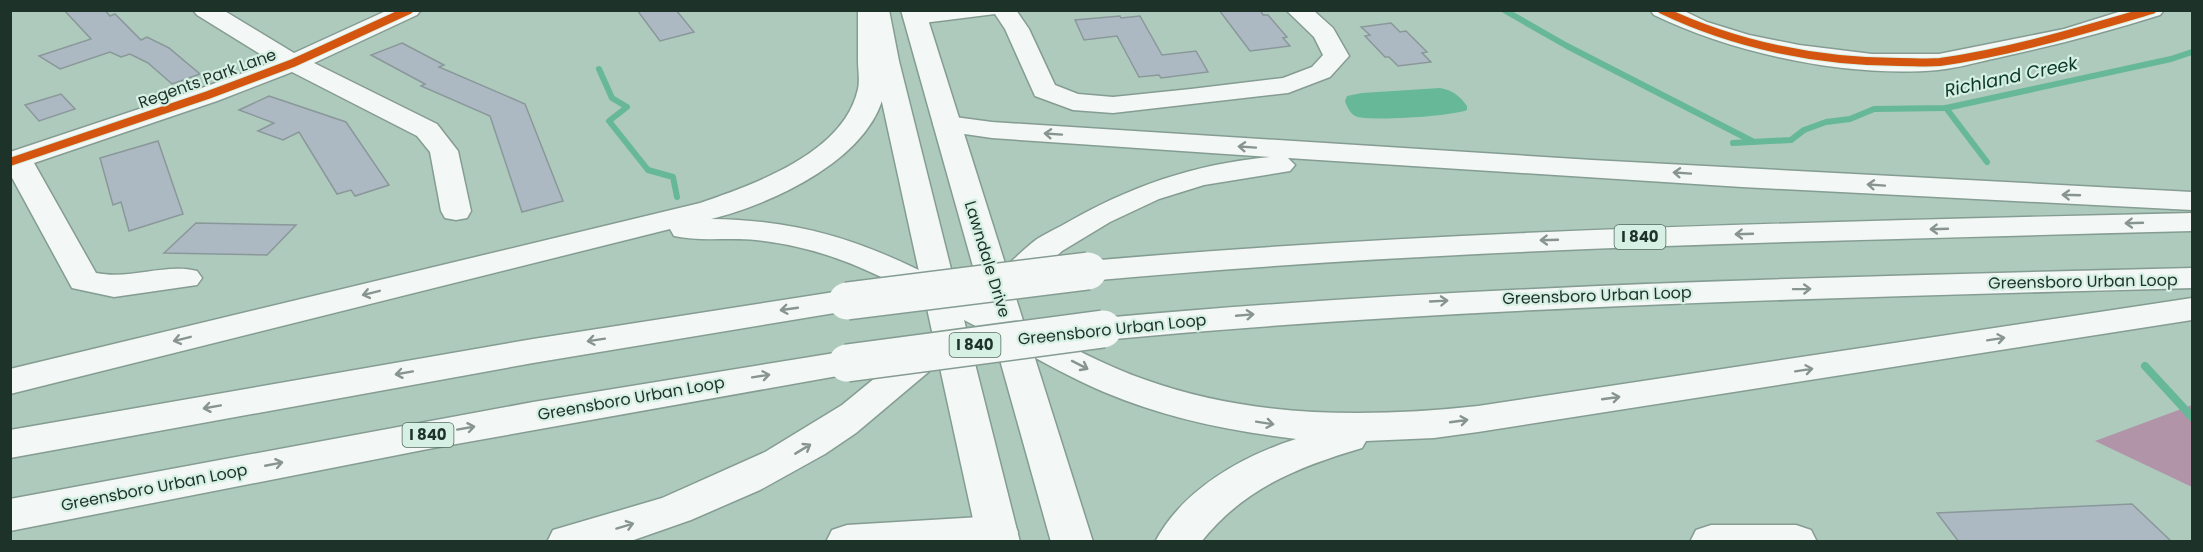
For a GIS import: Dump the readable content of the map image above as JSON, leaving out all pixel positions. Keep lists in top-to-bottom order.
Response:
{
  "streets": {
    "main road": [
      "Regents Park Lane",
      "I 840",
      "Lawndale Drive",
      "Greensboro Urban Loop"
    ]
  },
  "water": ["Richland Creek"]
}
